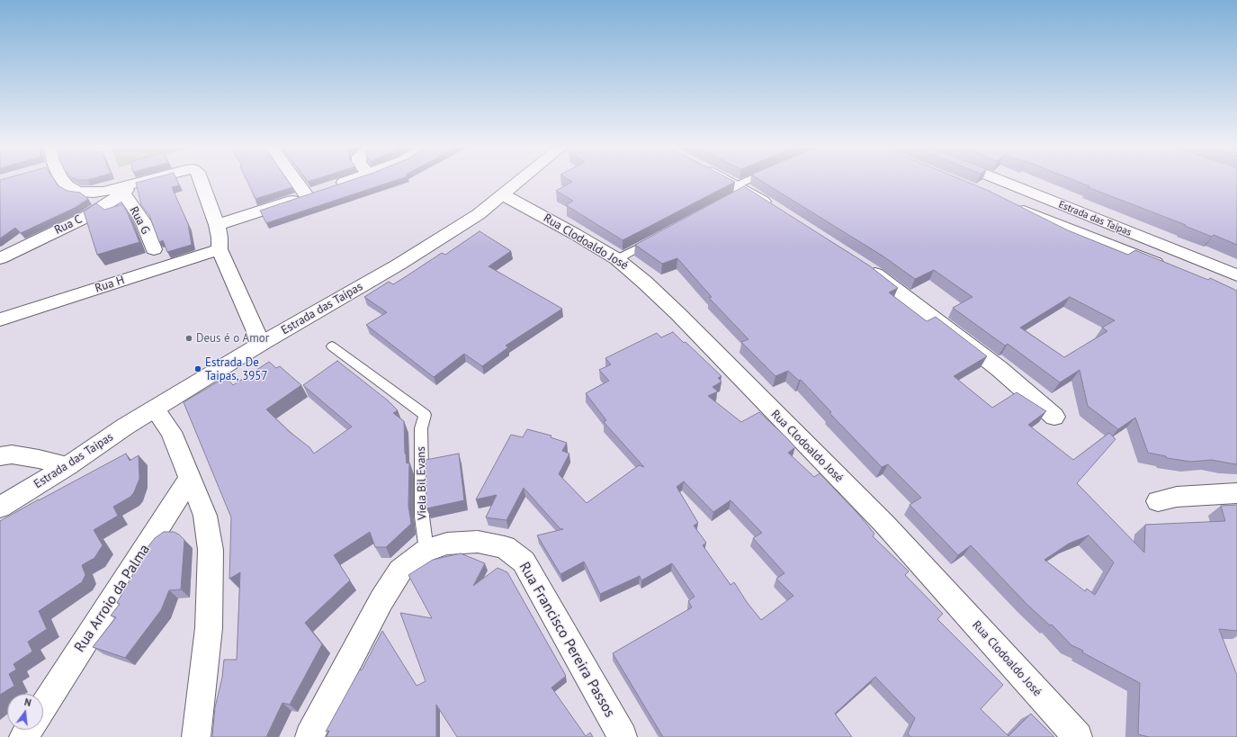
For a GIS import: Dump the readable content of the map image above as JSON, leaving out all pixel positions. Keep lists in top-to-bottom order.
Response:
{
  "streets": {
    "street": [
      "Estrada das Taipas",
      "Rua G",
      "Rua C",
      "Rua Clodoaldo José",
      "Rua H",
      "Rua Arroio da Palma",
      "Rua Francisco Pereira Passos"
    ],
    "lane": ["Viela Bil Evans"]
  },
  "crossings": [
    ["Estrada das Taipas", "Rua Clodoaldo José"],
    ["Rua G", "Rua C"],
    ["Viela Bil Evans", "Rua Francisco Pereira Passos"]
  ],
  "places": ["Deus é o Amor", "Estrada De Taipas, 3957"],
  "north": "top"
}
